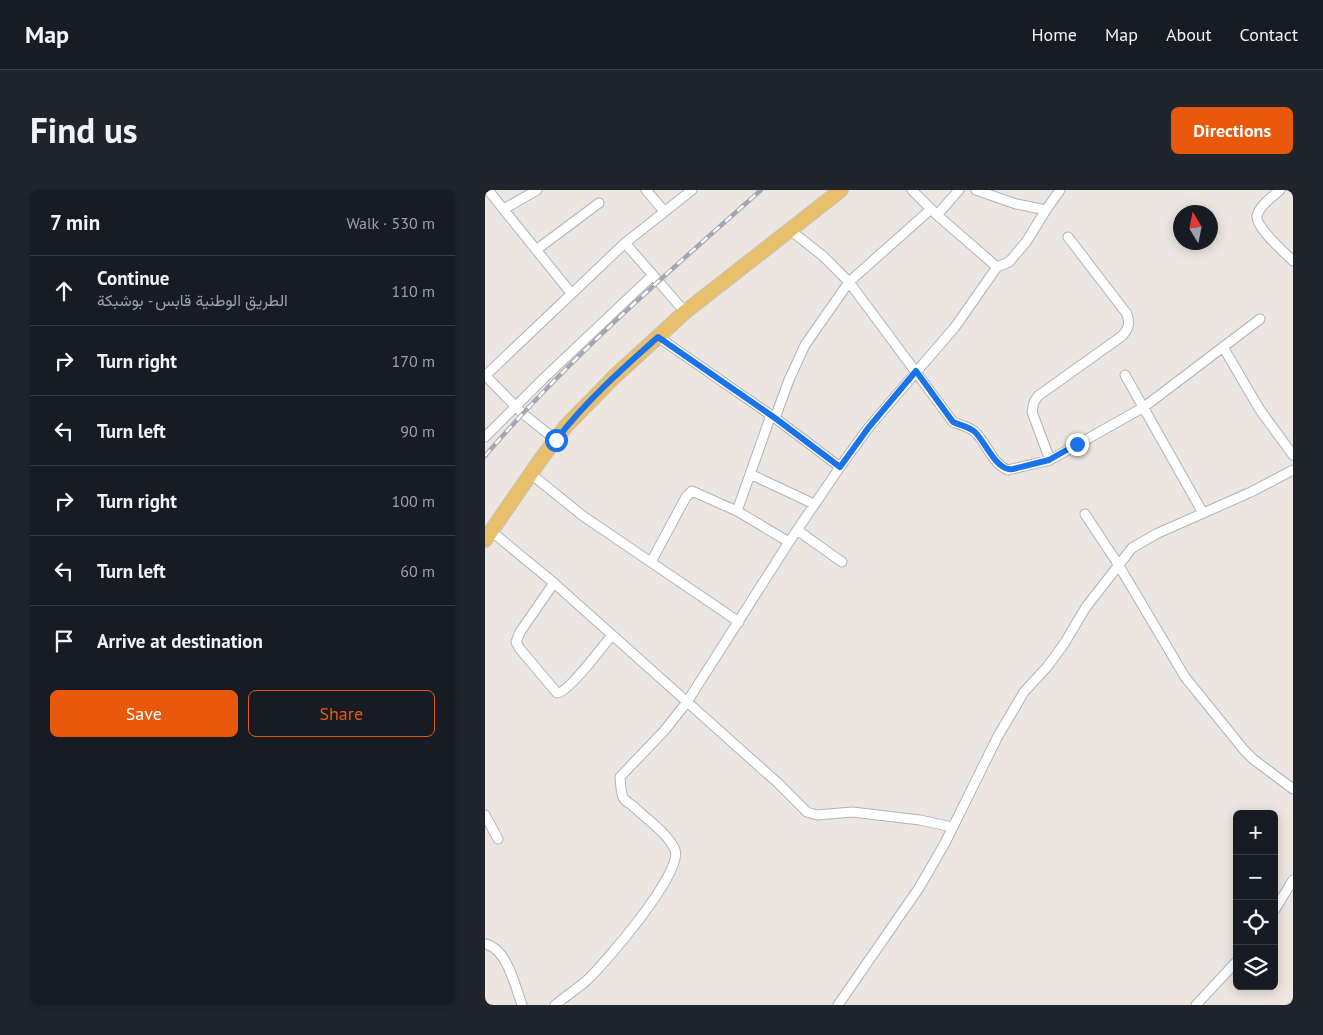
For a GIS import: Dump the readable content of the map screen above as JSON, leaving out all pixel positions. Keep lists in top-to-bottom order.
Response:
{
  "north": "top",
  "page": {
    "header": "Map",
    "nav": [
      "Home",
      "Map",
      "About",
      "Contact"
    ],
    "title": "Find us",
    "buttons": [
      "Directions",
      ["Save", "Share"]
    ],
    "heading": ["7 min", "Walk · 530 m"],
    "list": [
      ["Continue", "الطريق الوطنية قابس - بوشبكة", "110 m"],
      ["Turn right", "170 m"],
      ["Turn left", "90 m"],
      ["Turn right", "100 m"],
      ["Turn left", "60 m"],
      "Arrive at destination"
    ],
    "map_buttons": ["+", "−"]
  }
}
